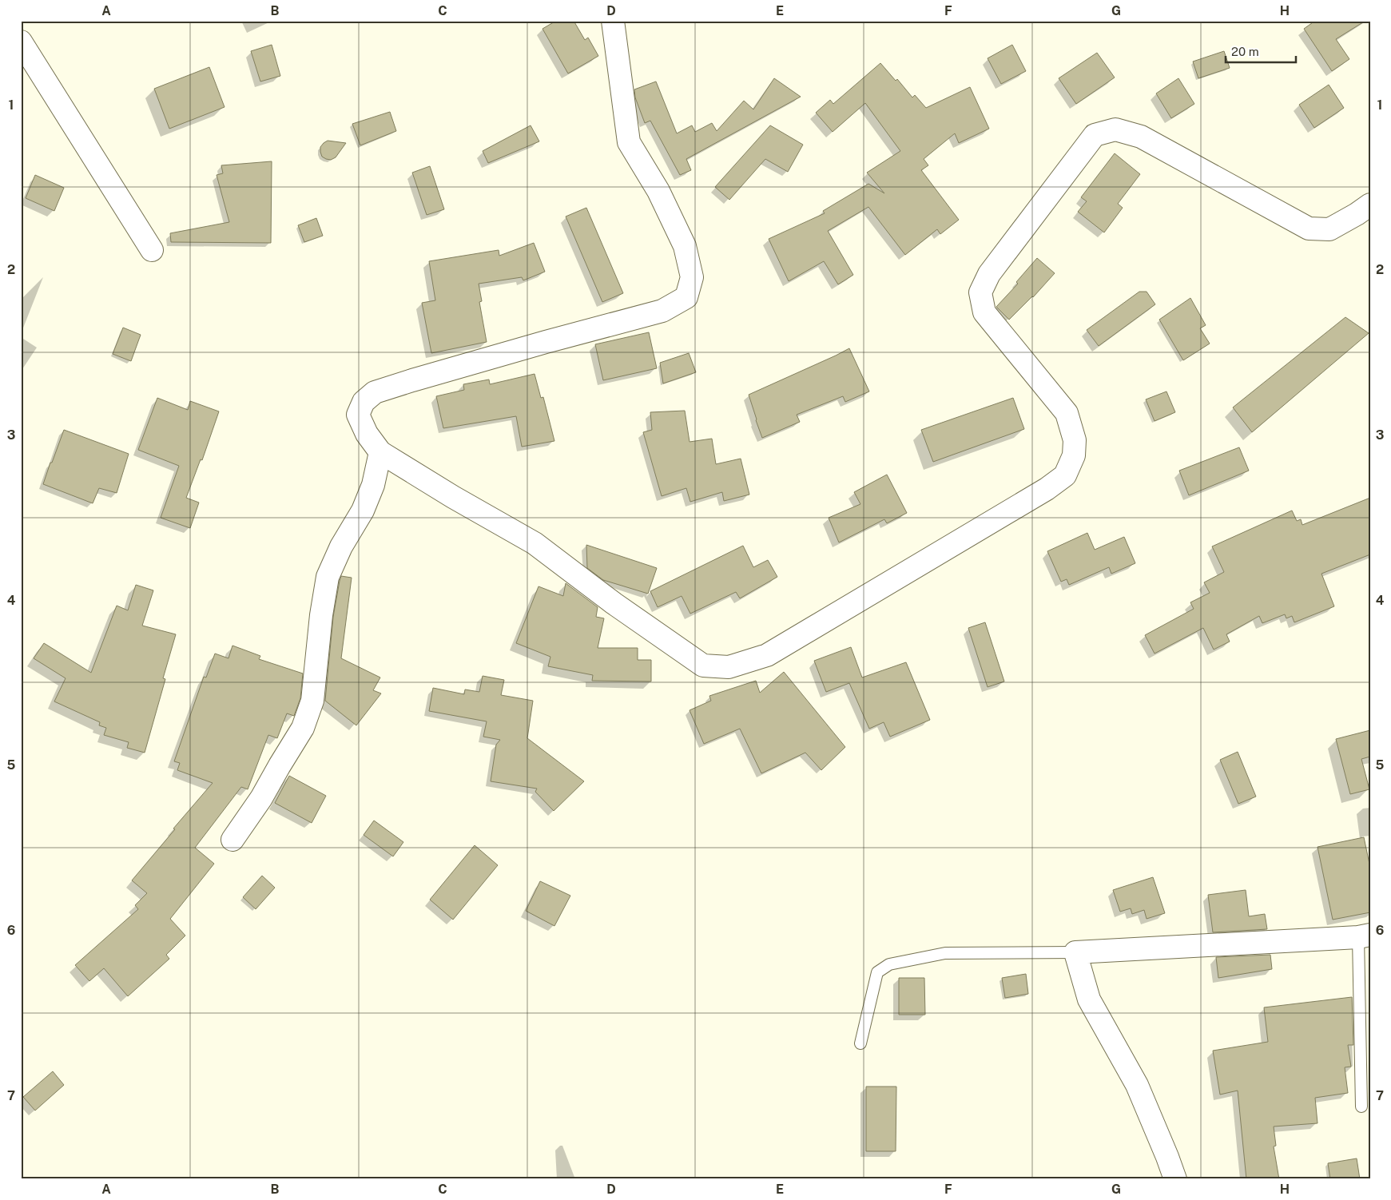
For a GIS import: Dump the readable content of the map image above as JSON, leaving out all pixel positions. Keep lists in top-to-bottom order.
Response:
{
  "scale_bar": "20 m",
  "grid": {
    "columns": [
      "A",
      "B",
      "C",
      "D",
      "E",
      "F",
      "G",
      "H"
    ],
    "rows": [
      "1",
      "2",
      "3",
      "4",
      "5",
      "6",
      "7"
    ]
  }
}
